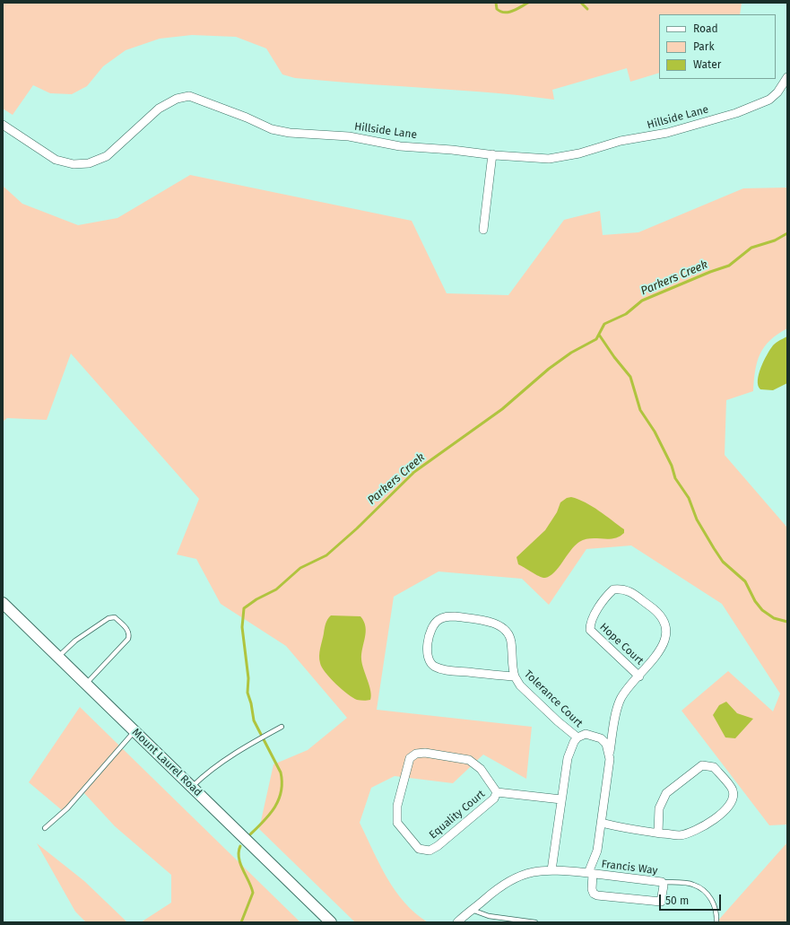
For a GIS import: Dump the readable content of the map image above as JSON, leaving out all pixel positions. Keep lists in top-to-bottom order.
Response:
{
  "streets": {
    "main road": ["Mount Laurel Road"],
    "street": [
      "Hillside Lane",
      "Hope Court",
      "Tolerance Court",
      "Equality Court",
      "Francis Way"
    ]
  },
  "crossings": [
    ["Hope Court", "Francis Way"]
  ],
  "water": ["Parkers Creek"],
  "legend": ["Road", "Park", "Water"],
  "scale_bar": "50 m"
}
